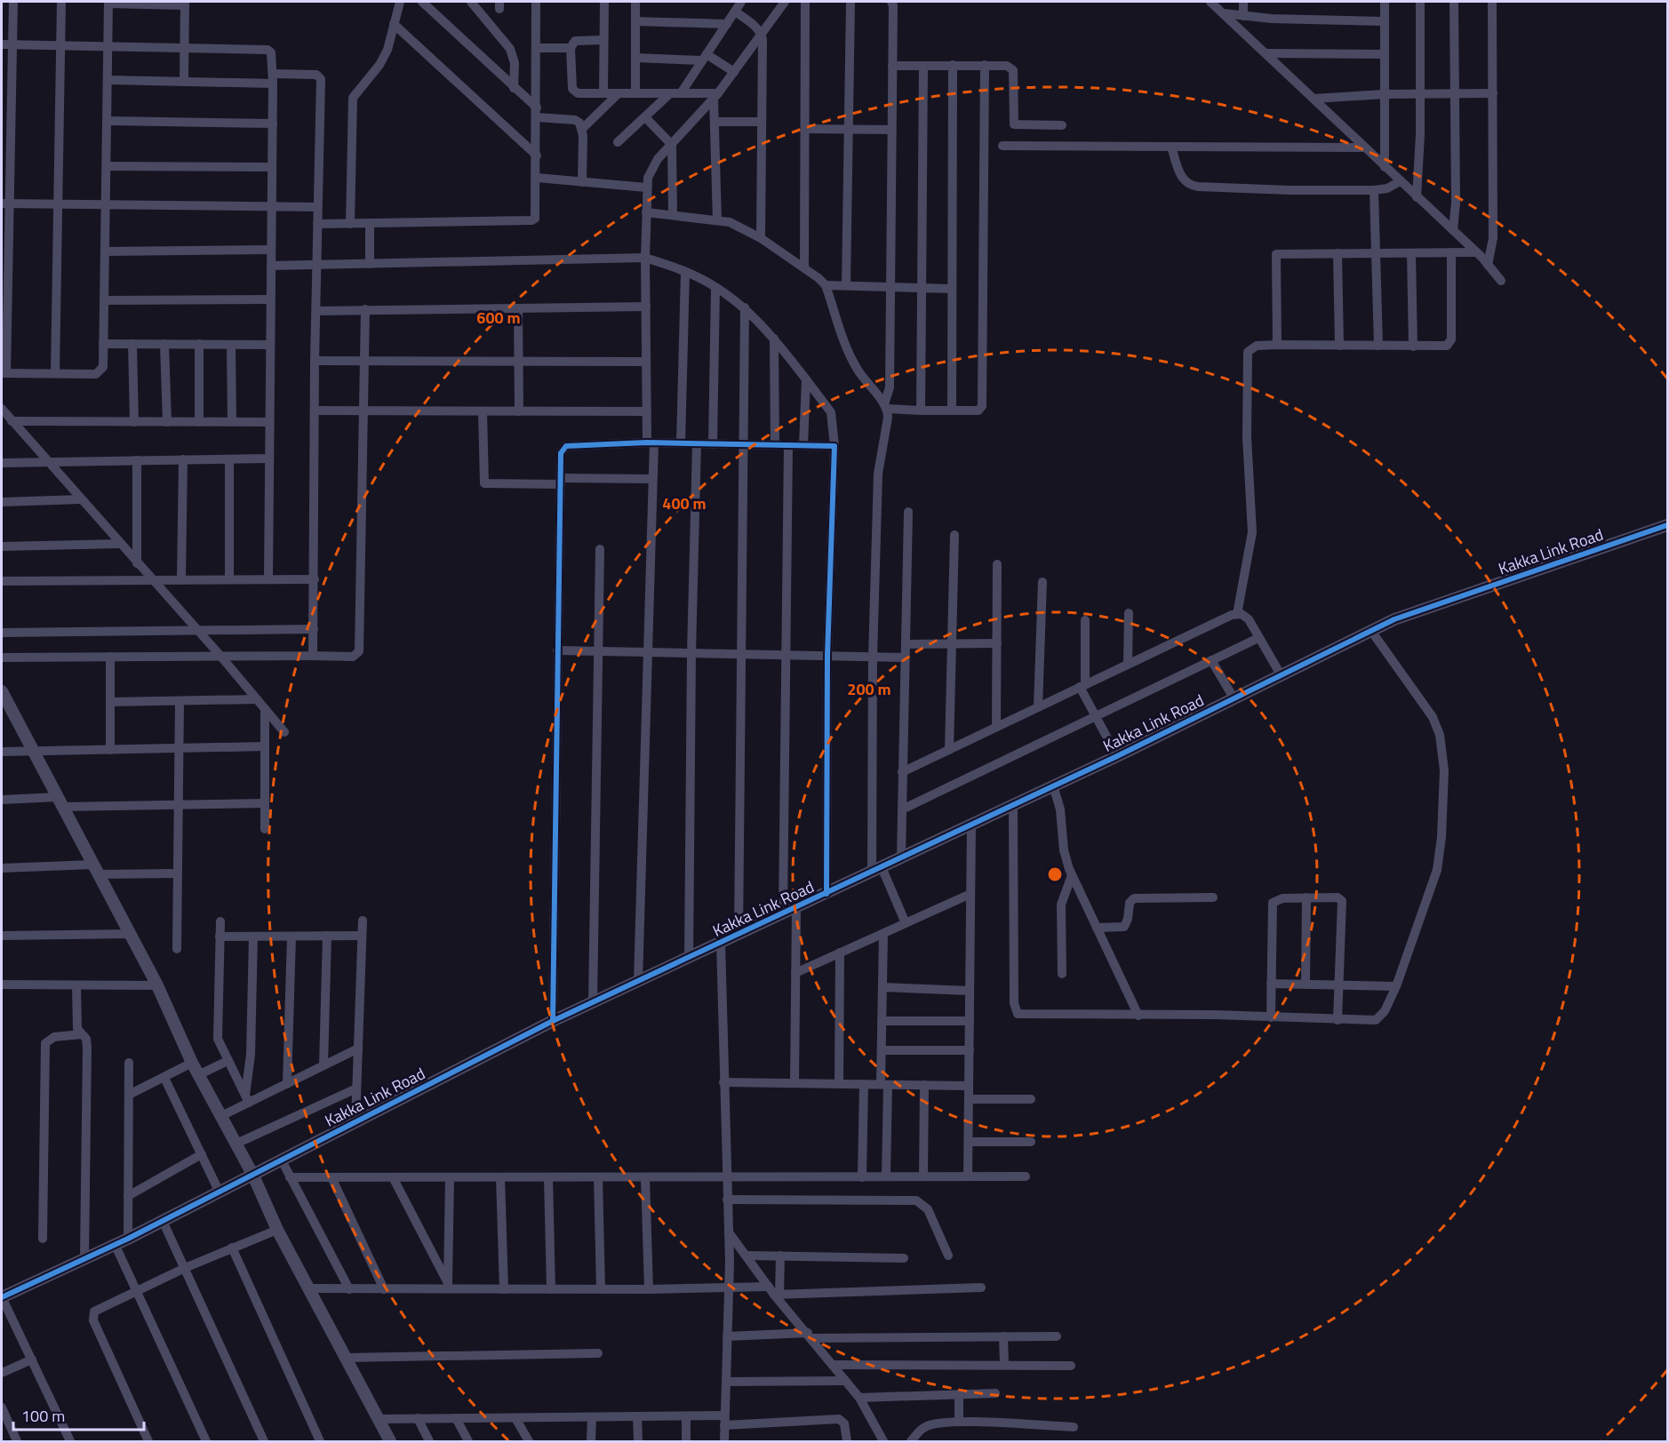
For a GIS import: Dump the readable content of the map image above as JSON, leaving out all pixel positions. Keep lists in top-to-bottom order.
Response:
{
  "streets": {
    "street": ["Kakka Link Road"]
  },
  "scale_bar": "100 m",
  "rings": ["600 m", "400 m", "200 m"]
}
